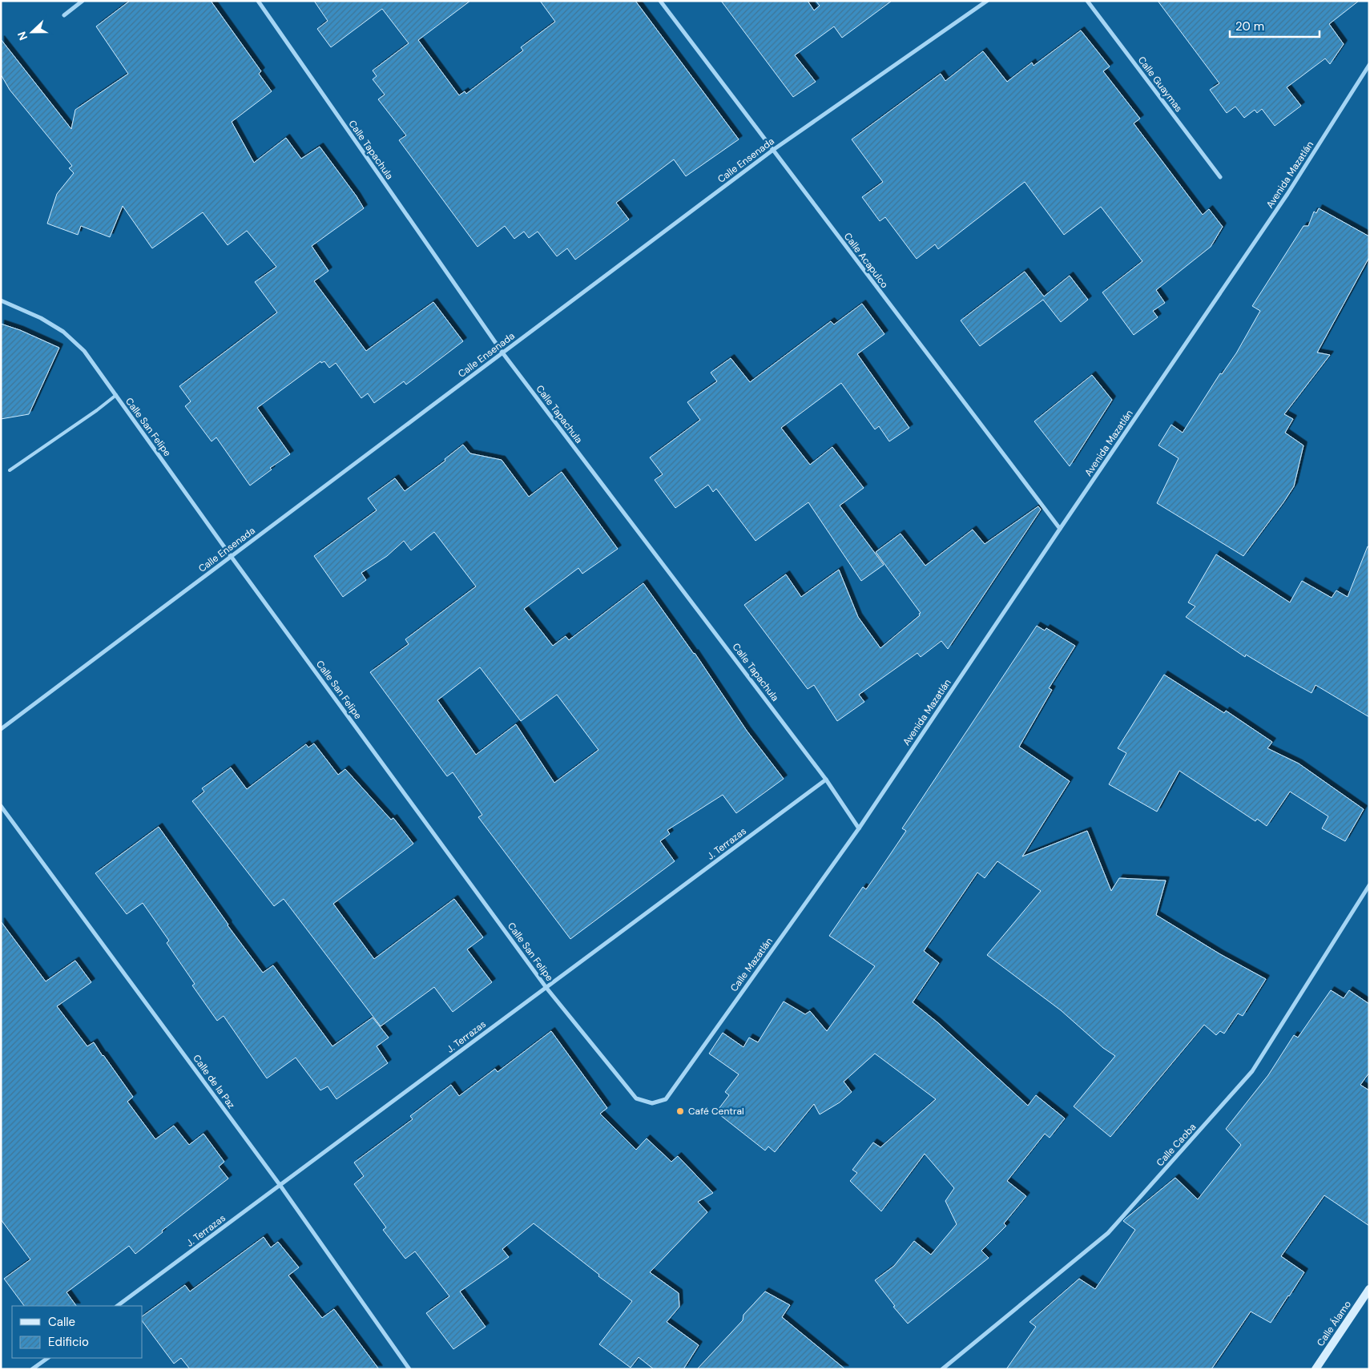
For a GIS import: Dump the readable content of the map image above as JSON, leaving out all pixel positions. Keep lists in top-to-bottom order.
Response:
{
  "streets": {
    "main road": ["Calle Álamo"],
    "street": [
      "Calle Guaymas",
      "Calle Tapachula",
      "Calle Ensenada",
      "Avenida Mazatlán",
      "Calle Acapulco",
      "Calle San Felipe",
      "J. Terrazas",
      "Calle Mazatlán",
      "Calle de la Paz",
      "Calle Caoba"
    ]
  },
  "crossings": [
    ["Calle Tapachula", "Calle Ensenada"],
    ["Calle Tapachula", "Avenida Mazatlán"],
    ["Calle Tapachula", "J. Terrazas"],
    ["Calle Tapachula", "Calle Mazatlán"],
    ["Calle Ensenada", "Calle Acapulco"],
    ["Calle Ensenada", "Calle San Felipe"],
    ["Avenida Mazatlán", "Calle Acapulco"],
    ["Avenida Mazatlán", "Calle Mazatlán"],
    ["Calle San Felipe", "J. Terrazas"],
    ["Calle San Felipe", "Calle Mazatlán"],
    ["J. Terrazas", "Calle de la Paz"]
  ],
  "places": ["Café Central"],
  "legend": ["Calle", "Edificio"],
  "scale_bar": "20 m",
  "north": "left"
}
